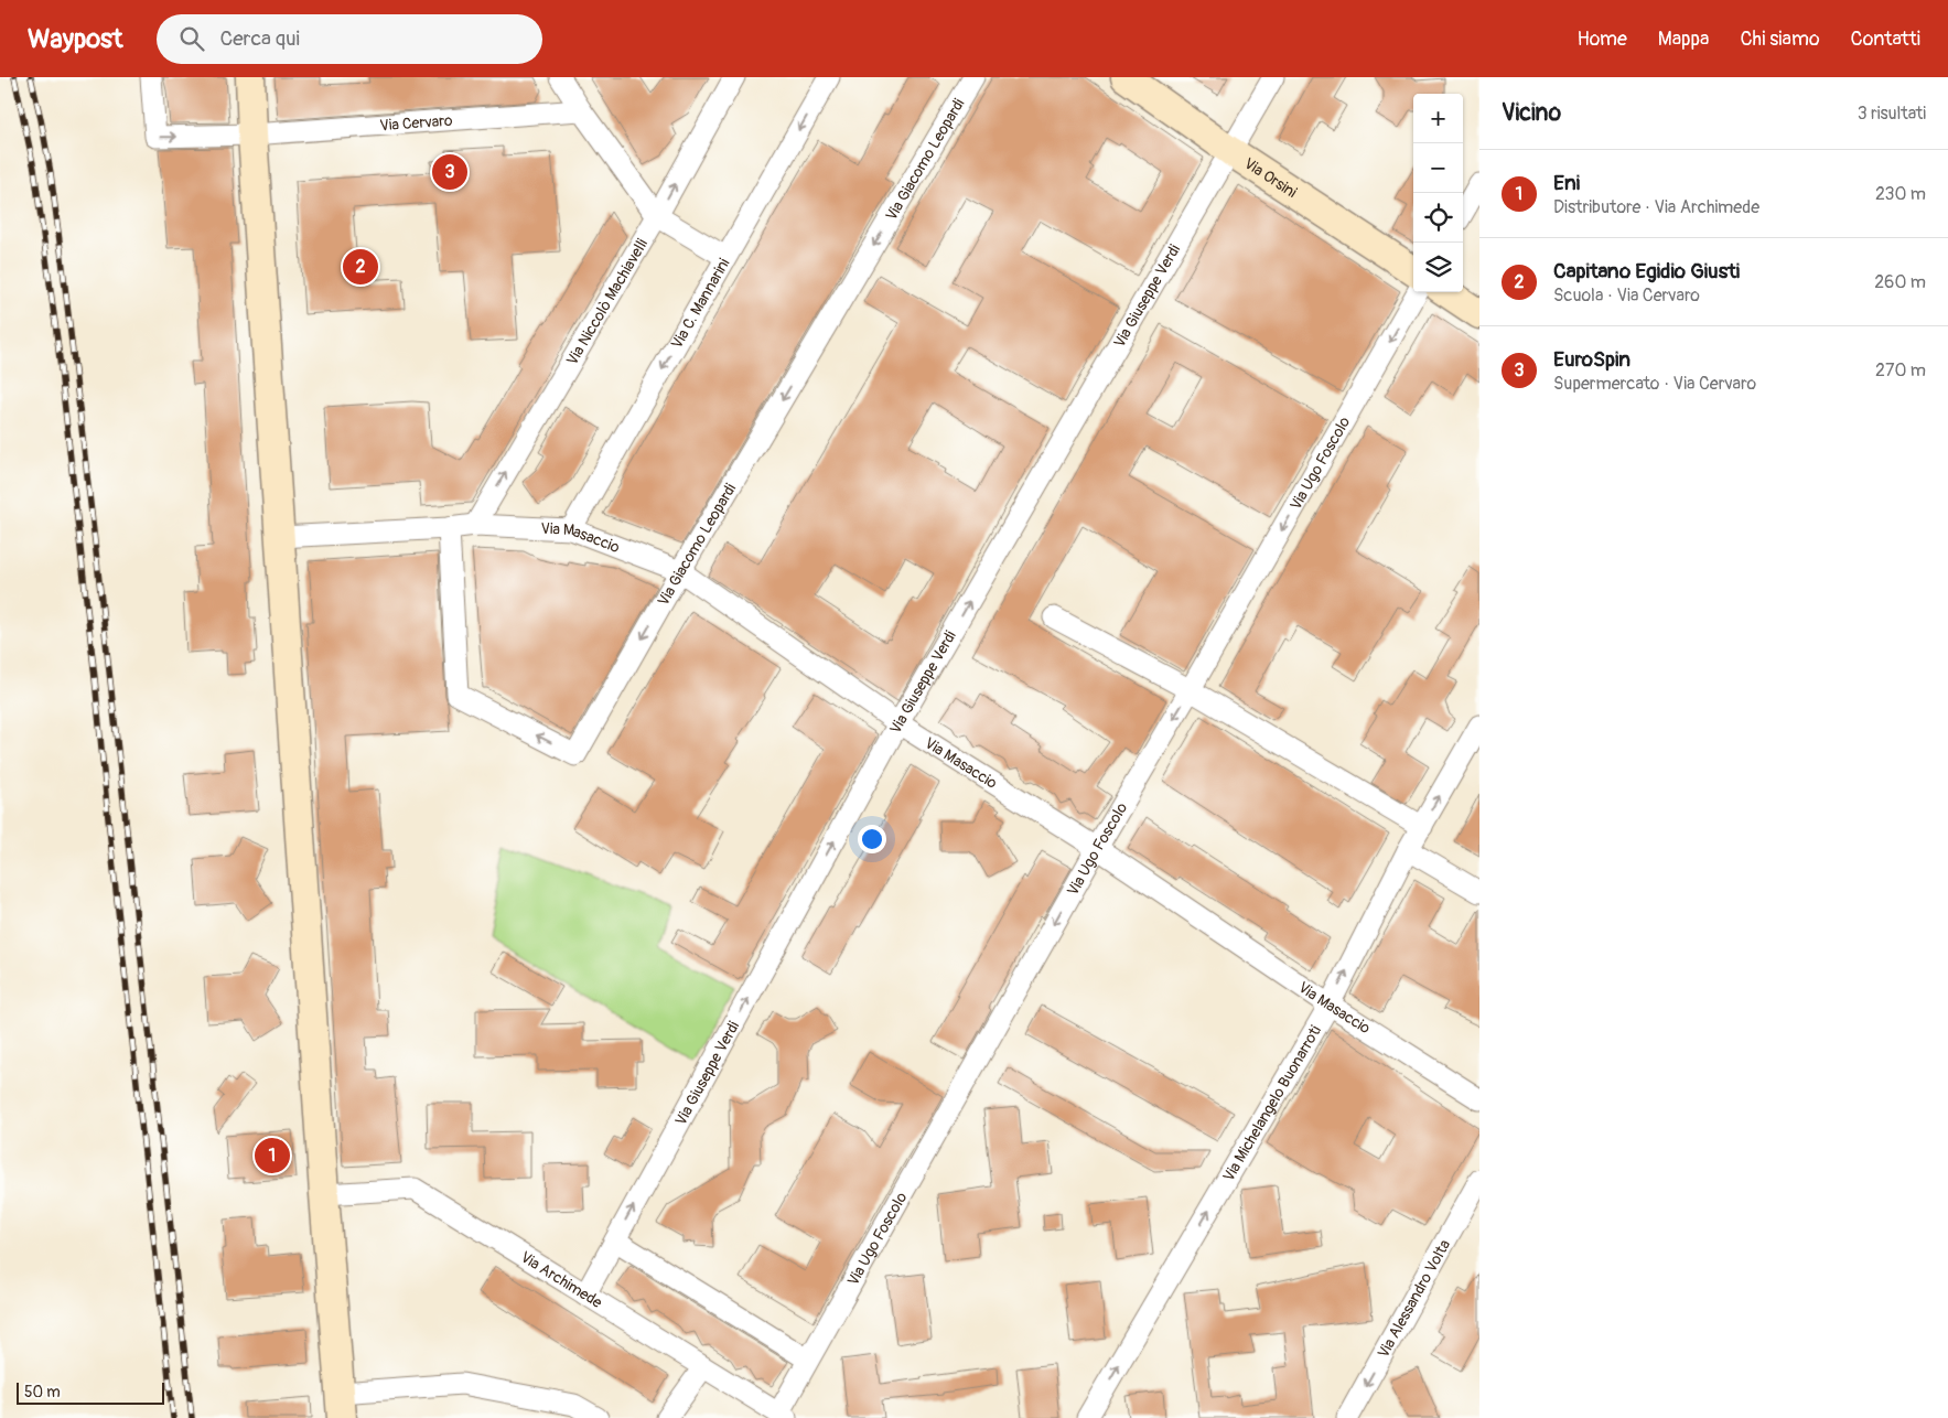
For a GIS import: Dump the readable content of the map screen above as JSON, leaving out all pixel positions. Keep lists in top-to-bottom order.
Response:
{
  "streets": {
    "main road": ["Via Orsini"],
    "street": [
      "Via Cervaro",
      "Via Giacomo Leopardi",
      "Via Giuseppe Verdi",
      "Via Niccolò Machiavelli",
      "Via C. Mannarini",
      "Via Ugo Foscolo",
      "Via Masaccio",
      "Via Michelangelo Buonarroti",
      "Via Archimede",
      "Via Alessandro Volta"
    ]
  },
  "crossings": [
    ["Via Giacomo Leopardi", "Via Masaccio"],
    ["Via Orsini", "Via Giuseppe Verdi"],
    ["Via Giuseppe Verdi", "Via Masaccio"],
    ["Via Giuseppe Verdi", "Via Archimede"],
    ["Via Niccolò Machiavelli", "Via Masaccio"],
    ["Via C. Mannarini", "Via Masaccio"],
    ["Via Ugo Foscolo", "Via Masaccio"],
    ["Via Ugo Foscolo", "Via Archimede"],
    ["Via Masaccio", "Via Michelangelo Buonarroti"]
  ],
  "one_way": [
    "Via Giuseppe Verdi",
    "Via Niccolò Machiavelli",
    "Via C. Mannarini",
    "Via Ugo Foscolo",
    "Via Michelangelo Buonarroti",
    "Via Alessandro Volta"
  ],
  "scale_bar": "50 m",
  "page": {
    "header": "Waypost",
    "search": "Cerca qui",
    "nav": [
      "Home",
      "Mappa",
      "Chi siamo",
      "Contatti"
    ],
    "heading": ["Vicino", "3 risultati"],
    "map_buttons": ["+", "−"],
    "list": [
      {
        "mark": "1",
        "name": "Eni",
        "note": "Distributore · Via Archimede",
        "value": "230 m"
      },
      {
        "mark": "2",
        "name": "Capitano Egidio Giusti",
        "note": "Scuola · Via Cervaro",
        "value": "260 m"
      },
      {
        "mark": "3",
        "name": "EuroSpin",
        "note": "Supermercato · Via Cervaro",
        "value": "270 m"
      }
    ],
    "pins": ["3", "2", "1"],
    "scale": "50 m"
  }
}
